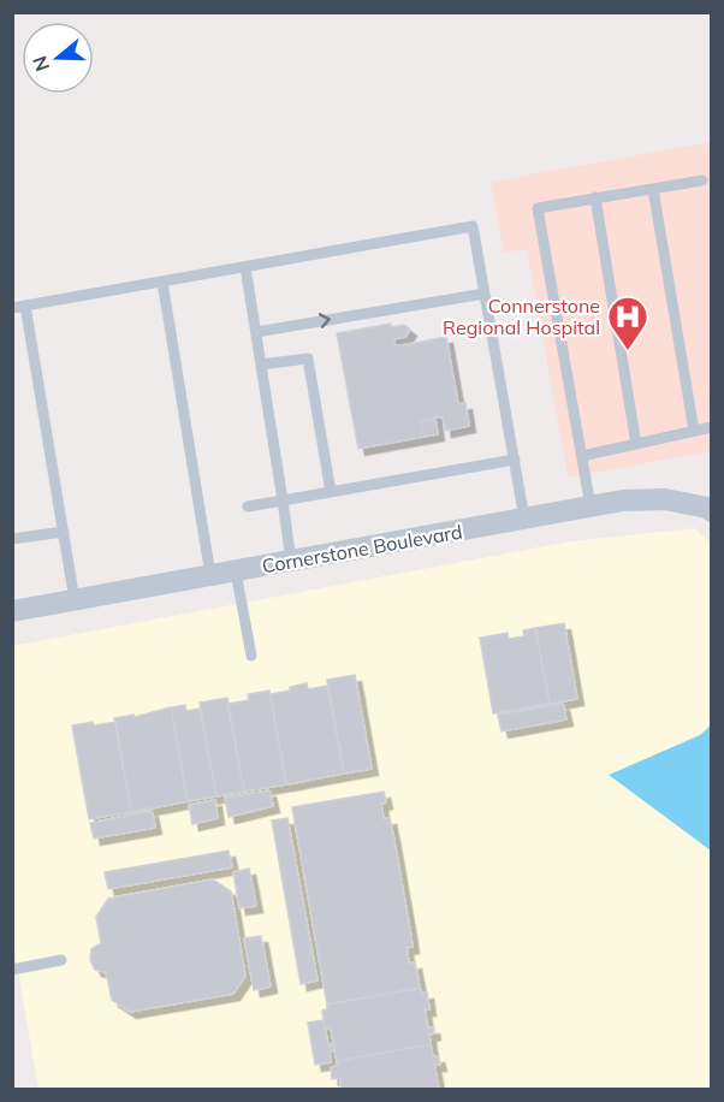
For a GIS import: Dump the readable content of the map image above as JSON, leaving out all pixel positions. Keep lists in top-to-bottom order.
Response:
{
  "streets": {
    "street": ["Cornerstone Boulevard"]
  },
  "places": {
    "hospital": ["Connerstone Regional Hospital"]
  },
  "north": "left"
}
